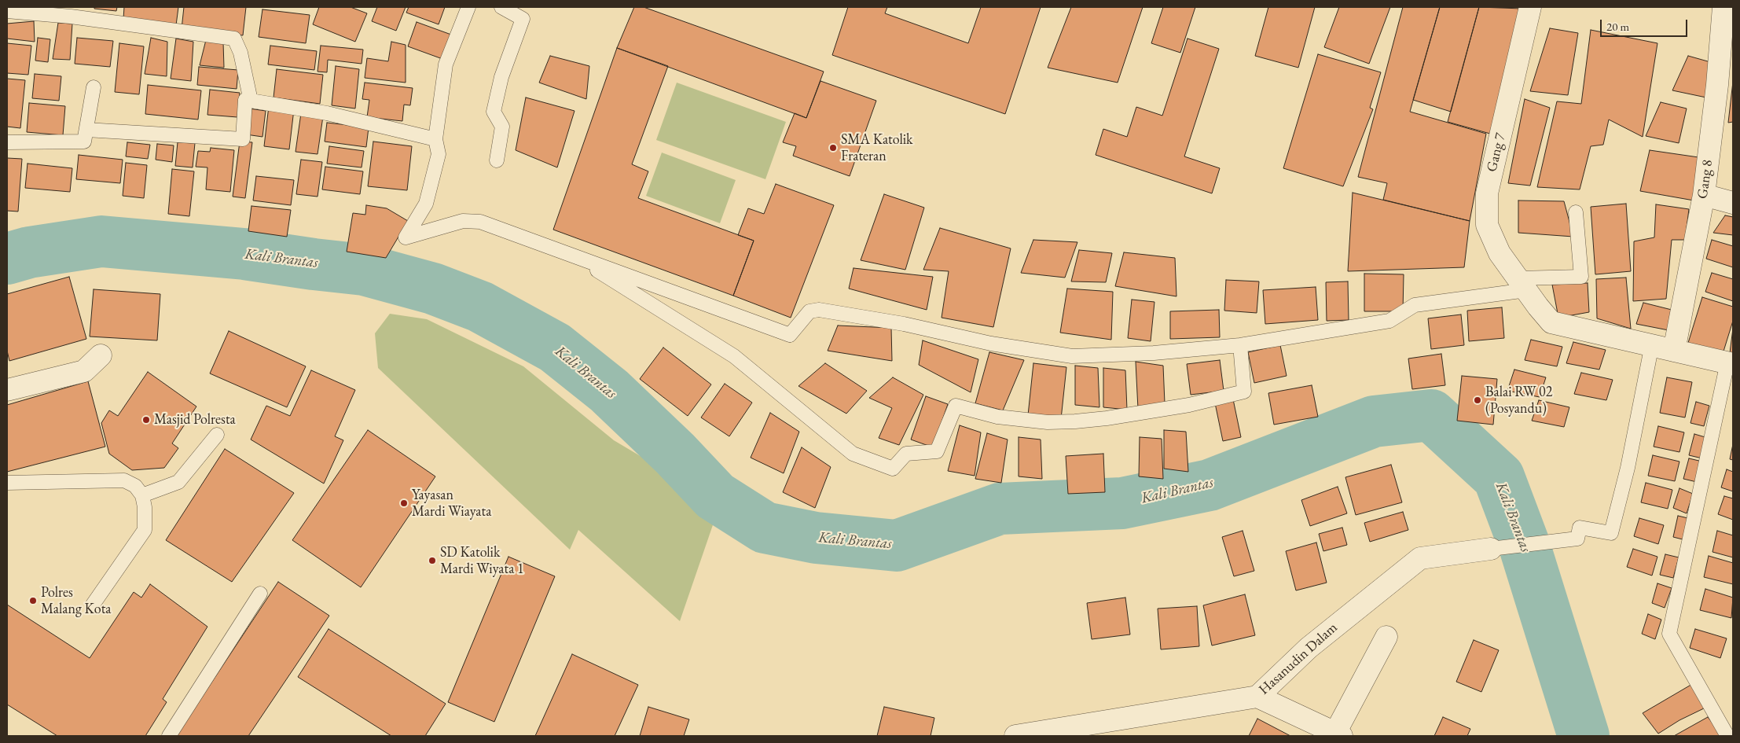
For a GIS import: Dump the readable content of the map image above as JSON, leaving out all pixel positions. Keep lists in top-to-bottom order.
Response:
{
  "streets": {
    "street": ["Gang 7", "Gang 8", "Hasanudin Dalam"]
  },
  "crossings": [
    ["Gang 7", "Gang 8"]
  ],
  "water": ["Kali Brantas"],
  "places": [
    "SMA Katolik Frateran",
    "Balai RW 02 (Posyandu)",
    "Masjid Polresta",
    "Yayasan Mardi Wiayata",
    "SD Katolik Mardi Wiyata 1",
    "Polres Malang Kota"
  ],
  "scale_bar": "20 m"
}
